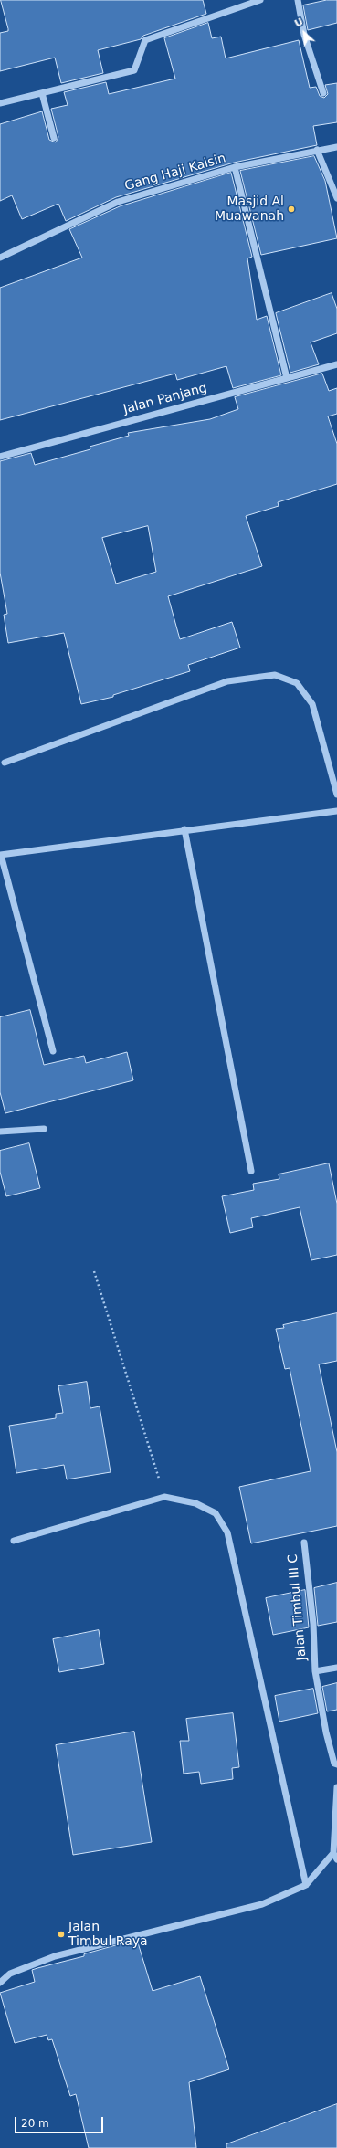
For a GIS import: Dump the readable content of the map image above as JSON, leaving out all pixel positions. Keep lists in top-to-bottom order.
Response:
{
  "streets": {
    "street": ["Gang Haji Kaisin", "Jalan Panjang", "Jalan Timbul III C"]
  },
  "places": ["Masjid Al Muawanah", "Jalan Timbul Raya"],
  "scale_bar": "20 m",
  "north": "top left"
}
